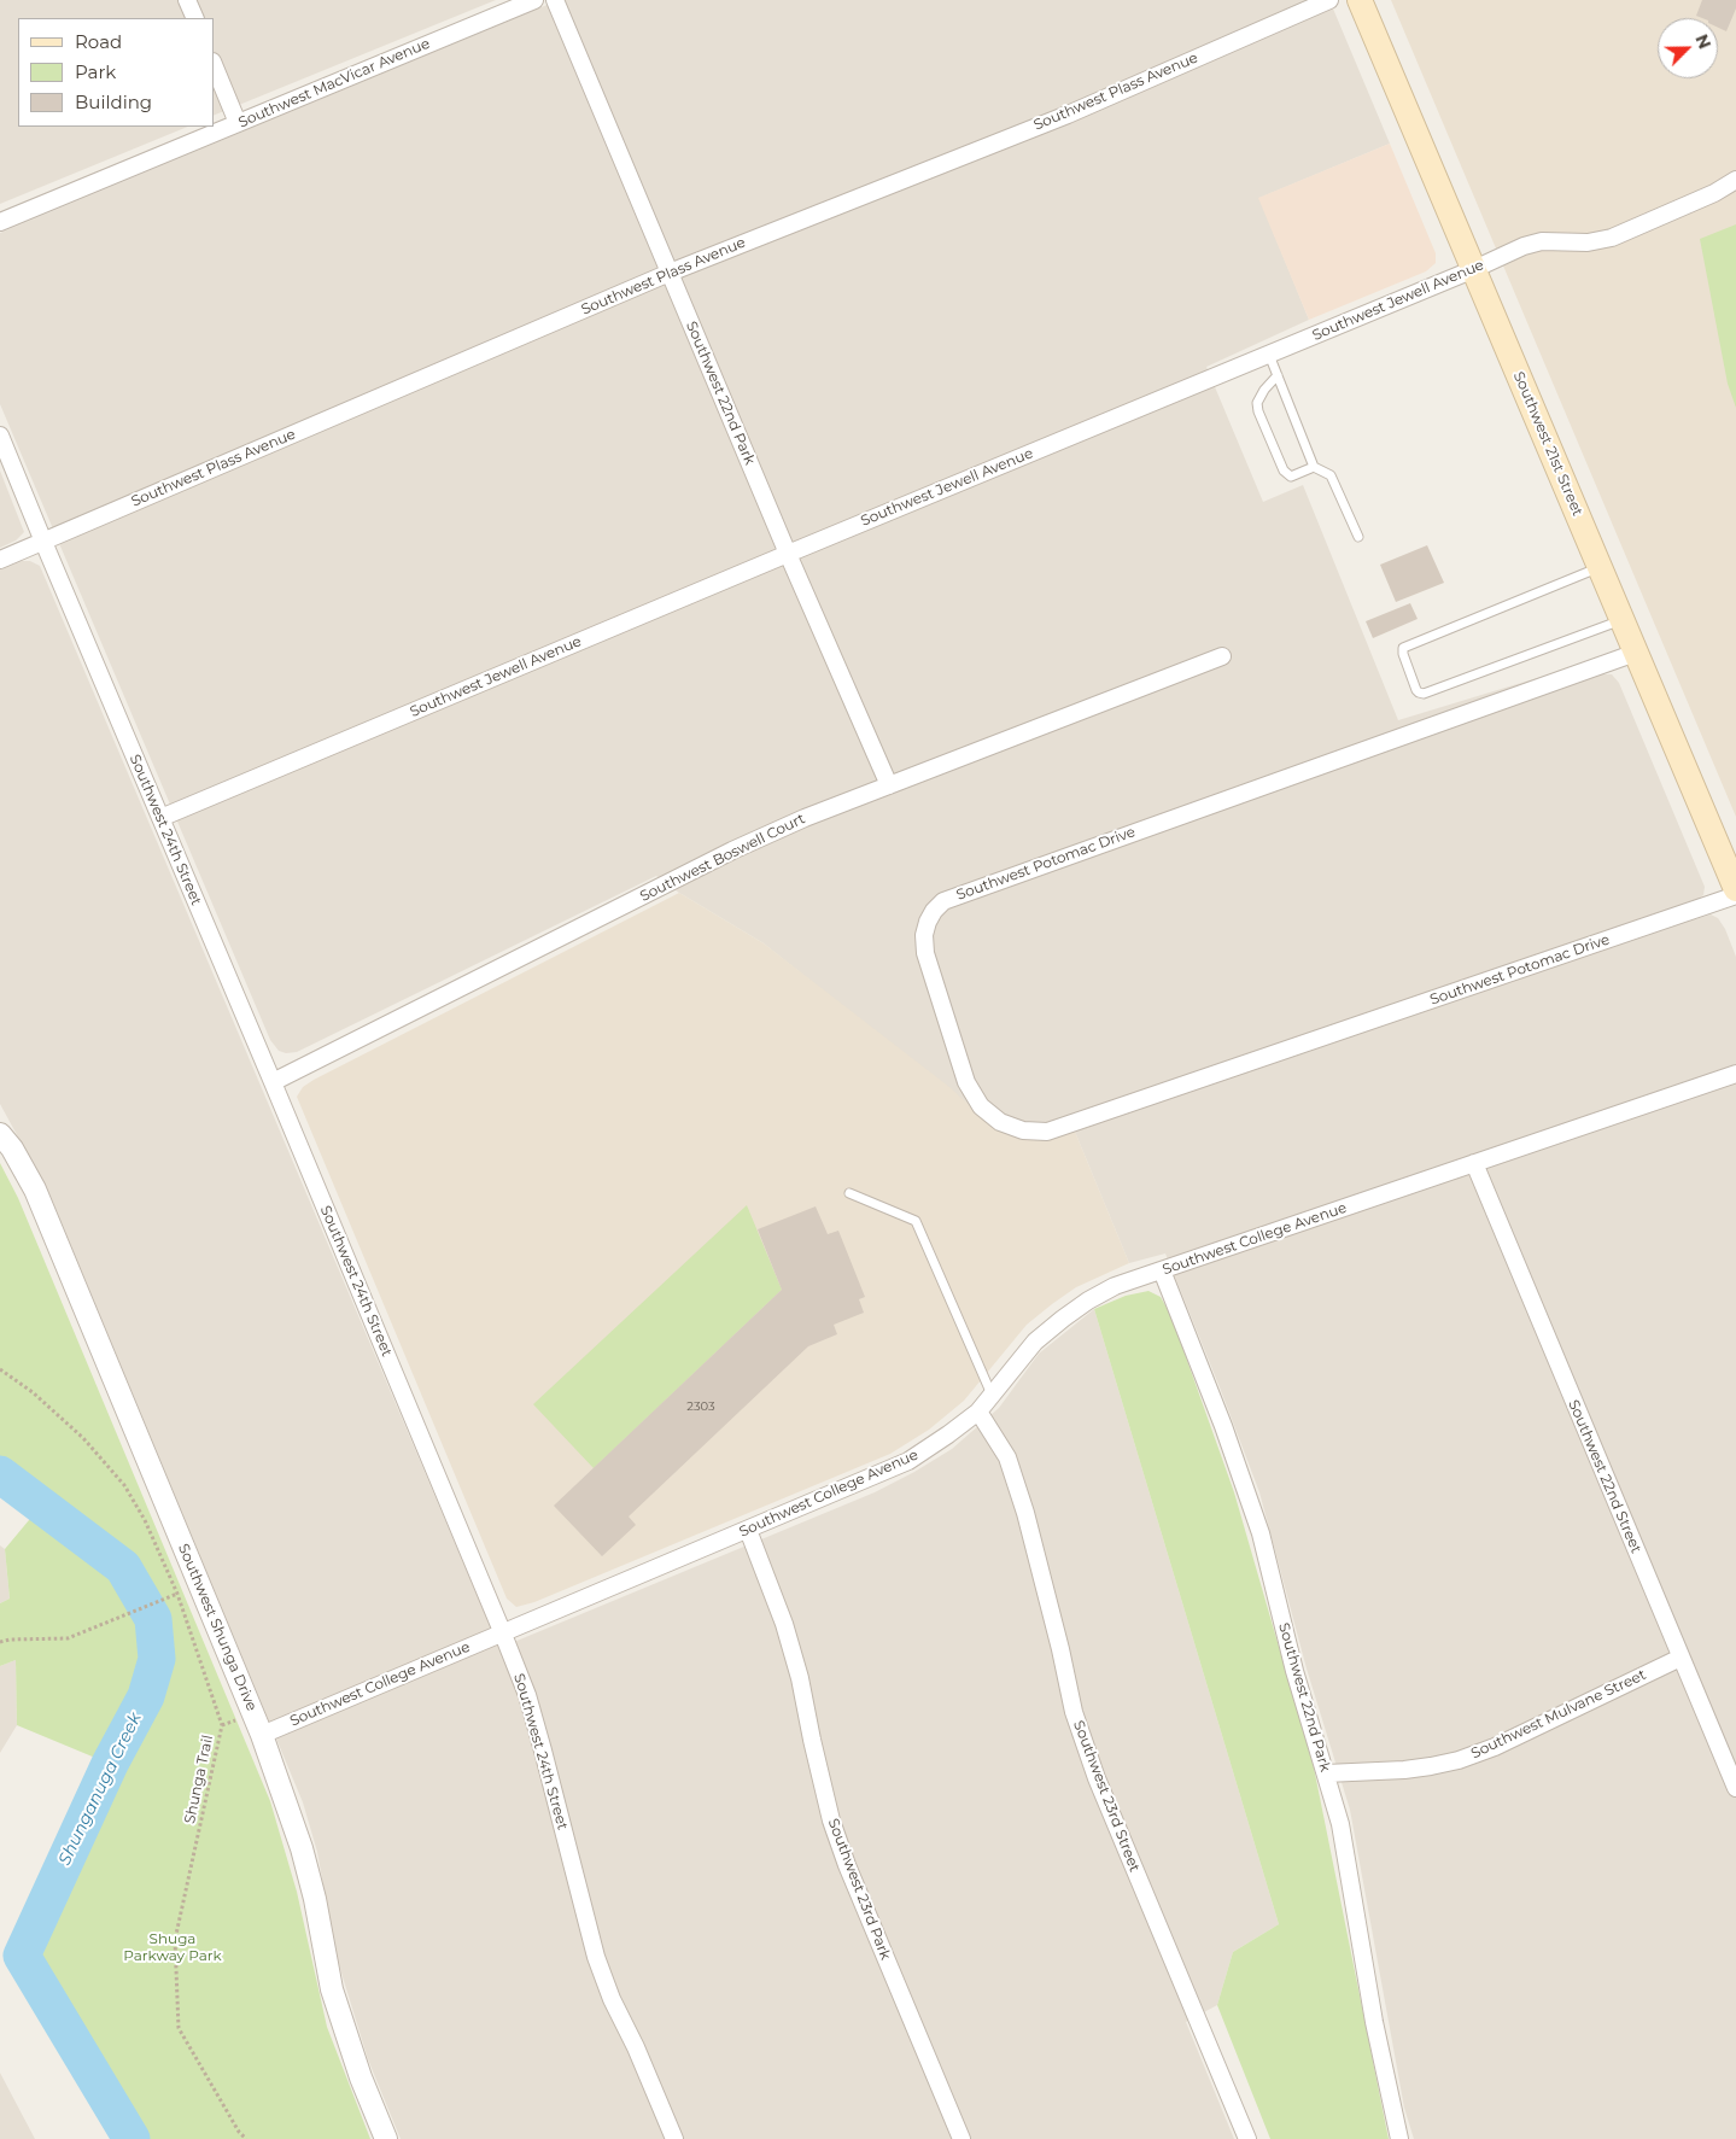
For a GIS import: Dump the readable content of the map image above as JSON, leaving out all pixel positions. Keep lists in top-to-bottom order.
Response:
{
  "streets": {
    "main road": ["Southwest 21st Street"],
    "street": [
      "Southwest MacVicar Avenue",
      "Southwest Plass Avenue",
      "Southwest Jewell Avenue",
      "Southwest 22nd Park",
      "Southwest 24th Street",
      "Southwest Boswell Court",
      "Southwest Potomac Drive",
      "Southwest College Avenue",
      "Southwest 22nd Street",
      "Southwest Shunga Drive",
      "Southwest Mulvane Street",
      "Southwest 23rd Street",
      "Southwest 23rd Park"
    ],
    "path": ["Shunga Trail"]
  },
  "crossings": [
    ["Southwest Plass Avenue", "Southwest 22nd Park"],
    ["Southwest Plass Avenue", "Southwest 24th Street"],
    ["Southwest Jewell Avenue", "Southwest 22nd Park"],
    ["Southwest Jewell Avenue", "Southwest 21st Street"],
    ["Southwest Jewell Avenue", "Southwest 24th Street"],
    ["Southwest 22nd Park", "Southwest Boswell Court"],
    ["Southwest 22nd Park", "Southwest College Avenue"],
    ["Southwest 22nd Park", "Southwest Mulvane Street"],
    ["Southwest 21st Street", "Southwest Potomac Drive"],
    ["Southwest 24th Street", "Southwest Boswell Court"],
    ["Southwest 24th Street", "Southwest College Avenue"],
    ["Southwest College Avenue", "Southwest 22nd Street"],
    ["Southwest College Avenue", "Southwest Shunga Drive"],
    ["Southwest College Avenue", "Southwest 23rd Street"],
    ["Southwest College Avenue", "Southwest 23rd Park"],
    ["Southwest 22nd Street", "Southwest Mulvane Street"]
  ],
  "water": ["Shunganuga Creek"],
  "parks": ["Shuga Parkway Park"],
  "house_numbers": ["2303"],
  "legend": ["Road", "Park", "Building"],
  "north": "top right"
}
